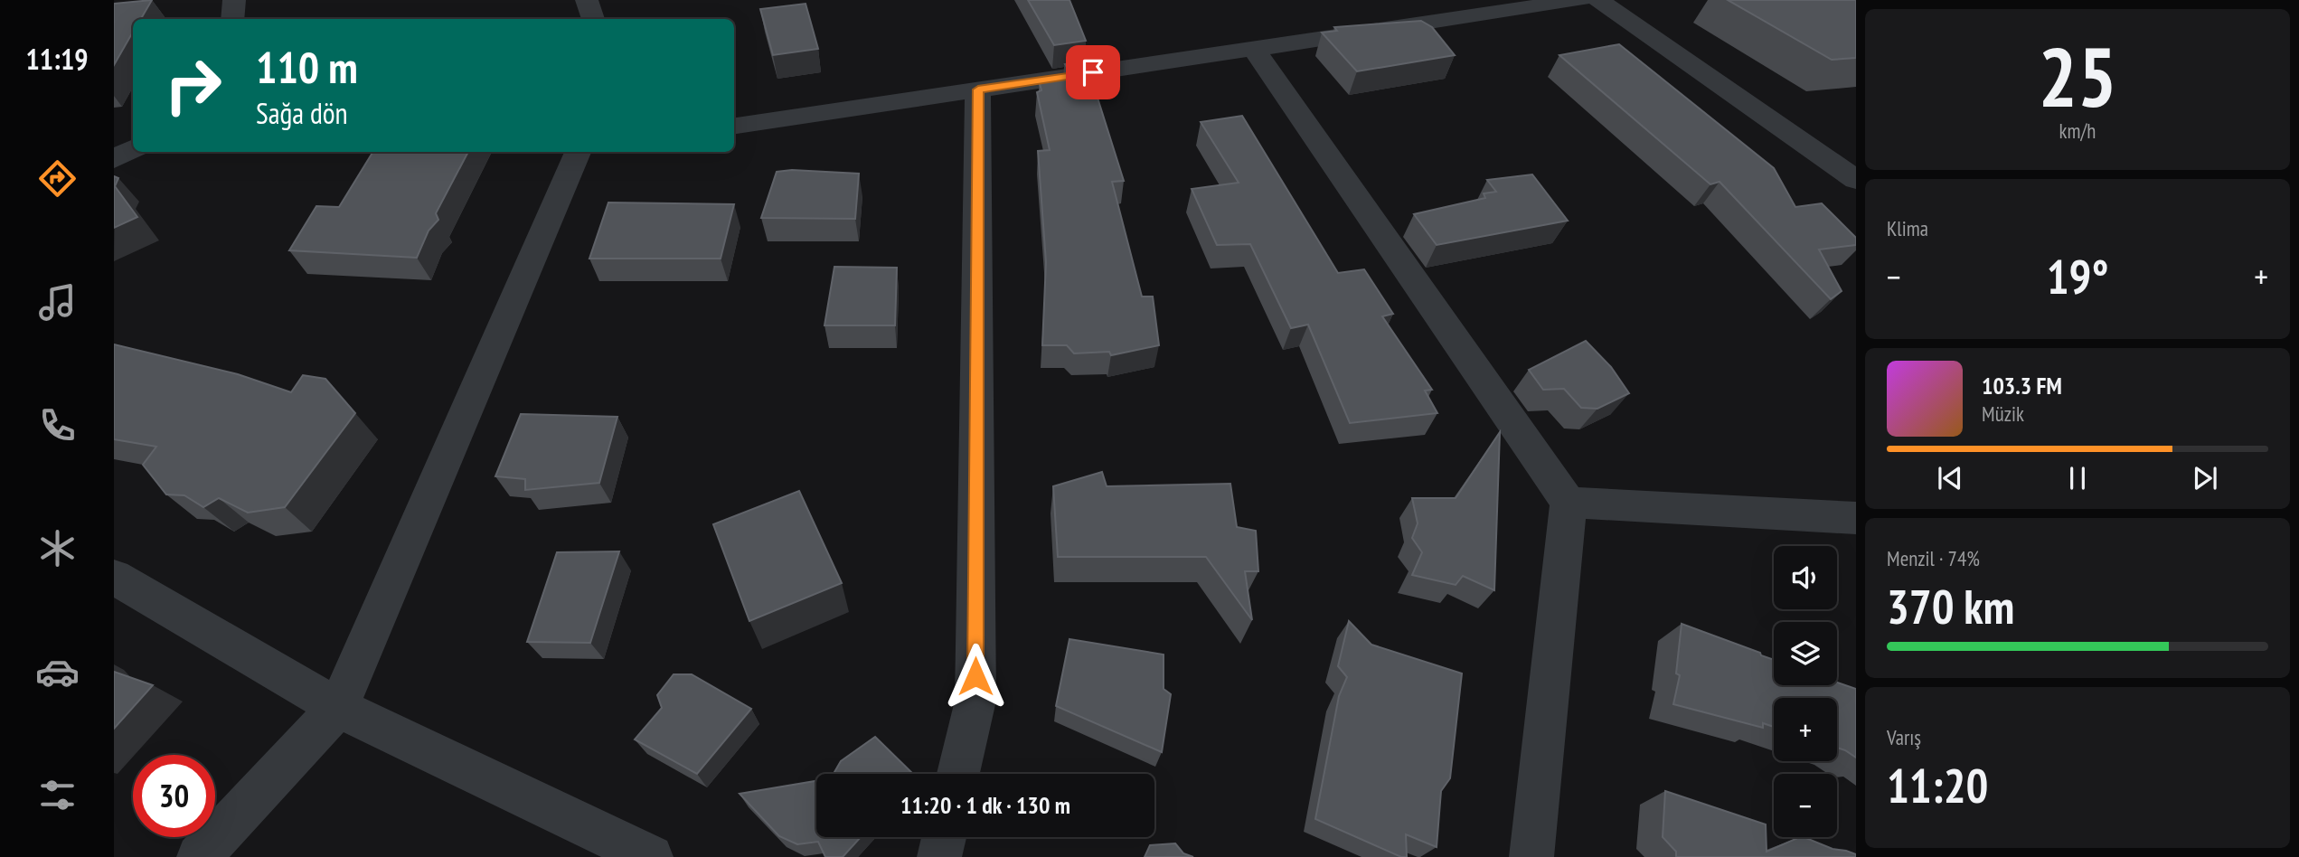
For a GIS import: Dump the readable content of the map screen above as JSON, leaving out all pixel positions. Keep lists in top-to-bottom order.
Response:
{
  "page": {
    "tabs": "11:19",
    "tile": [
      ["25", "km/h"],
      "Klima",
      ["Menzil · 74%", "370 km"],
      ["Varış", "11:20"]
    ],
    "turn": ["110 m", "Sağa dön"],
    "heat": ["−", "19°", "+"],
    "song": ["103.3 FM", "Müzik"],
    "map_buttons": ["+", "−"],
    "limit": "30",
    "trip": "11:20 · 1 dk · 130 m"
  }
}
